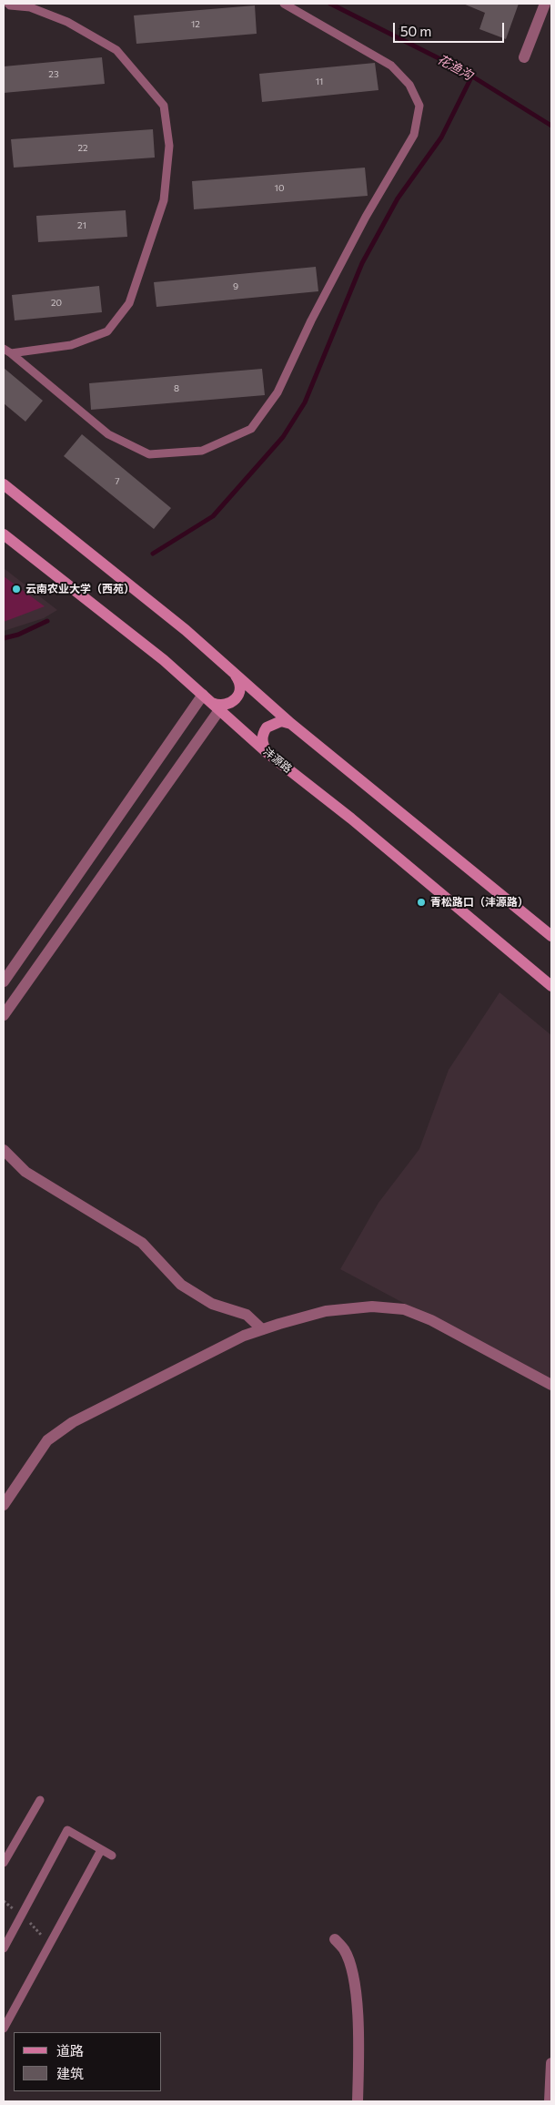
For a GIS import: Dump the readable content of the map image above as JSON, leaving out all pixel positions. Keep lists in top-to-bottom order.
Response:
{
  "streets": {
    "main road": ["沣源路"]
  },
  "water": ["花渔沟"],
  "places": ["云南农业大学（西苑）", "青松路口（沣源路）"],
  "house_numbers": [
    "12",
    "23",
    "11",
    "22",
    "10",
    "21",
    "9",
    "20",
    "8",
    "7"
  ],
  "legend": ["道路", "建筑"],
  "scale_bar": "50 m"
}
